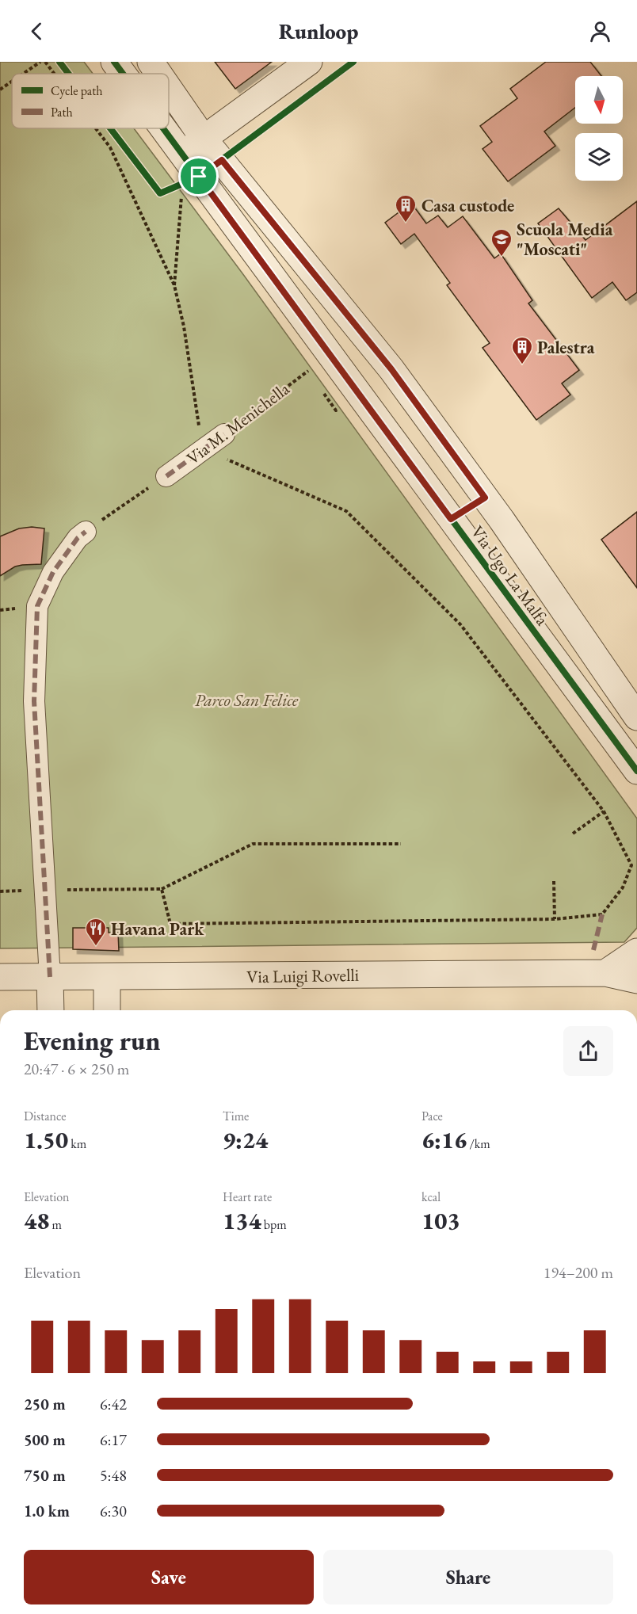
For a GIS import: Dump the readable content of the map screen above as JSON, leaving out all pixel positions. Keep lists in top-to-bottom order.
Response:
{
  "streets": {
    "street": ["Via M. Menichella", "Via Ugo La Malfa", "Via Luigi Rovelli"]
  },
  "parks": ["Parco San Felice"],
  "places": {
    "building": ["Casa custode", "Palestra"],
    "school or university": ["Scuola Media \"Moscati\""],
    "restaurant": ["Havana Park"]
  },
  "legend": ["Cycle path", "Path"],
  "north": "bottom",
  "page": {
    "header": "Runloop",
    "heading": ["Evening run", "20:47 · 6 × 250 m"],
    "stats": [
      ["Distance", "1.50 km"],
      ["Time", "9:24"],
      ["Pace", "6:16 /km"],
      ["Elevation", "48 m"],
      ["Heart rate", "134 bpm"],
      ["kcal", "103"]
    ],
    "chart": ["Elevation", "194–200 m"],
    "list": [
      {
        "name": "250 m",
        "note": "6:42"
      },
      {
        "name": "500 m",
        "note": "6:17"
      },
      {
        "name": "750 m",
        "note": "5:48"
      },
      {
        "name": "1.0 km",
        "note": "6:30"
      }
    ],
    "buttons": ["Save", "Share"]
  }
}
